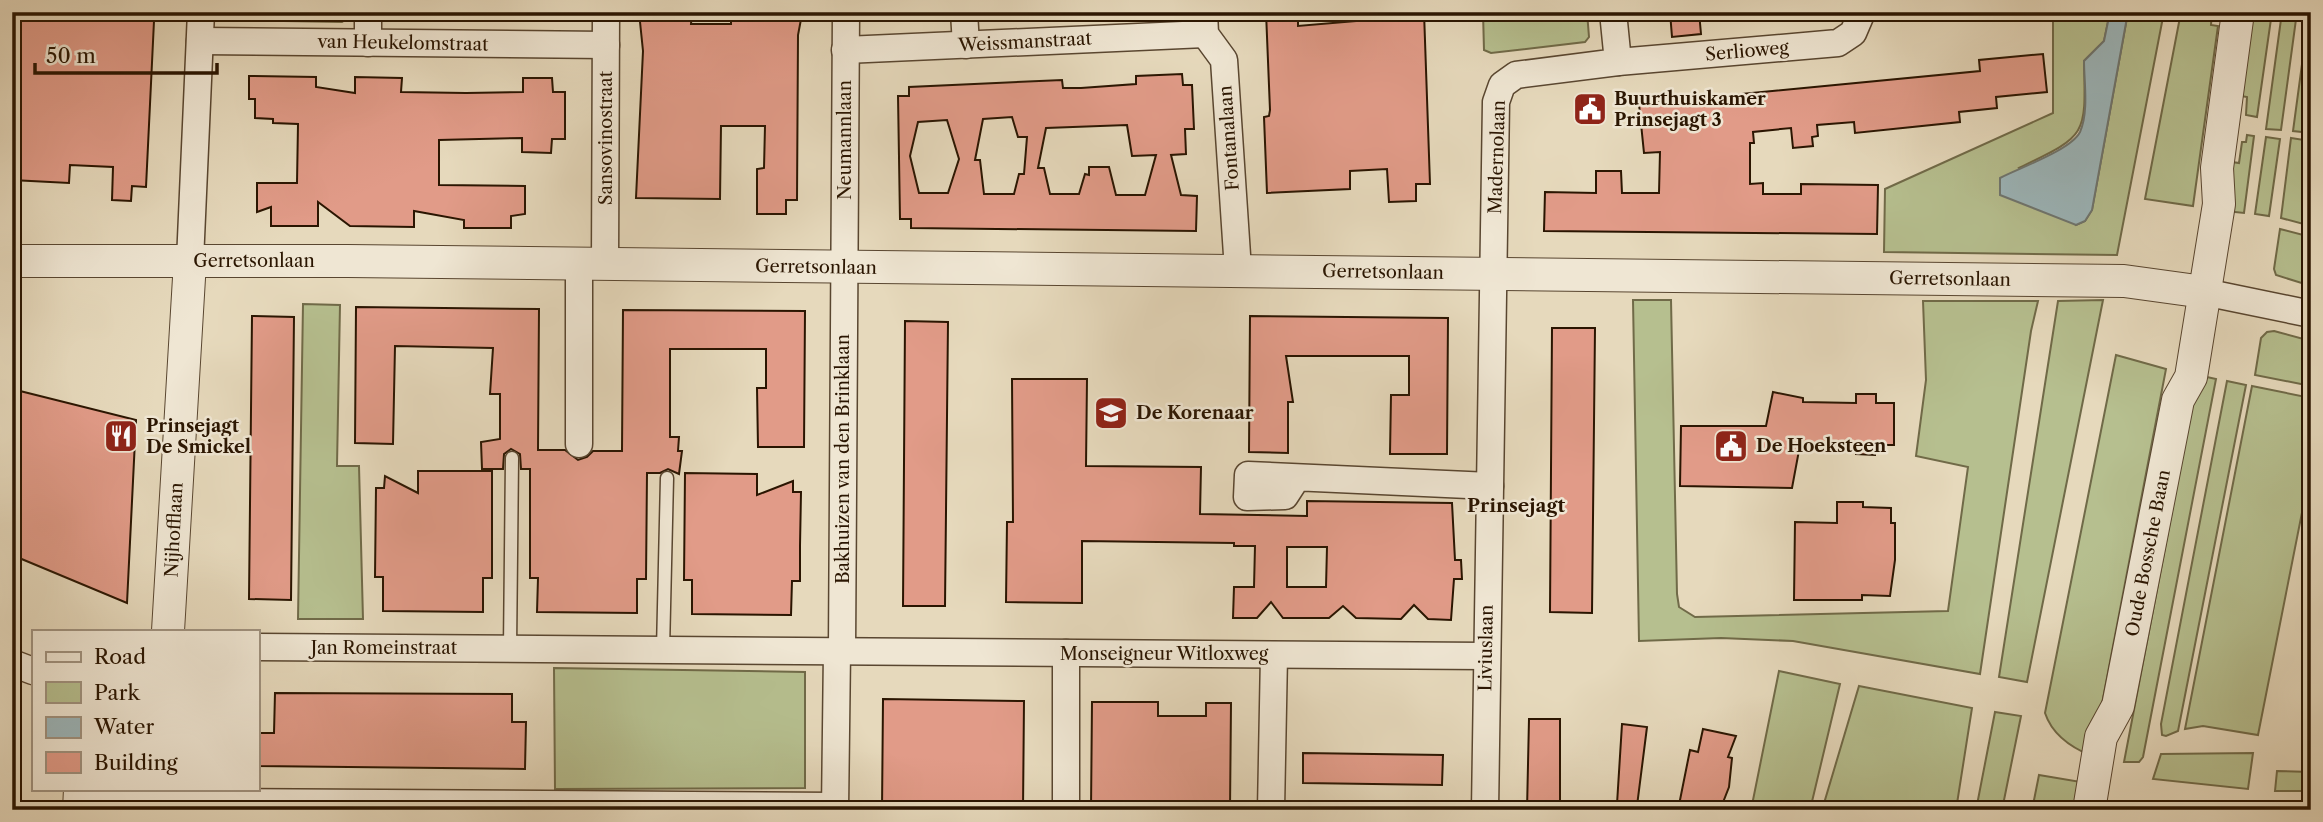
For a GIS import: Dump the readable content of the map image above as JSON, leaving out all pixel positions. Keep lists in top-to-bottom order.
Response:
{
  "streets": {
    "street": [
      "Weissmanstraat",
      "van Heukelomstraat",
      "Serlioweg",
      "Sansovinostraat",
      "Fontanalaan",
      "Neumannlaan",
      "Madernolaan",
      "Gerretsonlaan",
      "Bakhuizen van den Brinklaan",
      "Nijhofflaan",
      "Oude Bossche Baan",
      "Jan Romeinstraat",
      "Liviuslaan",
      "Monseigneur Witloxweg"
    ]
  },
  "crossings": [
    ["Weissmanstraat", "Fontanalaan"],
    ["Weissmanstraat", "Neumannlaan"],
    ["van Heukelomstraat", "Sansovinostraat"],
    ["Serlioweg", "Madernolaan"],
    ["Sansovinostraat", "Gerretsonlaan"],
    ["Fontanalaan", "Gerretsonlaan"],
    ["Neumannlaan", "Gerretsonlaan"],
    ["Neumannlaan", "Bakhuizen van den Brinklaan"],
    ["Madernolaan", "Gerretsonlaan"],
    ["Madernolaan", "Liviuslaan"],
    ["Gerretsonlaan", "Bakhuizen van den Brinklaan"],
    ["Gerretsonlaan", "Nijhofflaan"],
    ["Gerretsonlaan", "Oude Bossche Baan"],
    ["Gerretsonlaan", "Liviuslaan"],
    ["Bakhuizen van den Brinklaan", "Jan Romeinstraat"],
    ["Bakhuizen van den Brinklaan", "Monseigneur Witloxweg"],
    ["Jan Romeinstraat", "Monseigneur Witloxweg"],
    ["Liviuslaan", "Monseigneur Witloxweg"]
  ],
  "districts": ["Prinsejagt"],
  "places": {
    "public building": ["Buurthuiskamer Prinsejagt 3", "De Hoeksteen"],
    "school or university": ["De Korenaar"],
    "restaurant": ["Prinsejagt De Smickel"]
  },
  "legend": [
    "Road",
    "Park",
    "Water",
    "Building"
  ],
  "scale_bar": "50 m"
}
